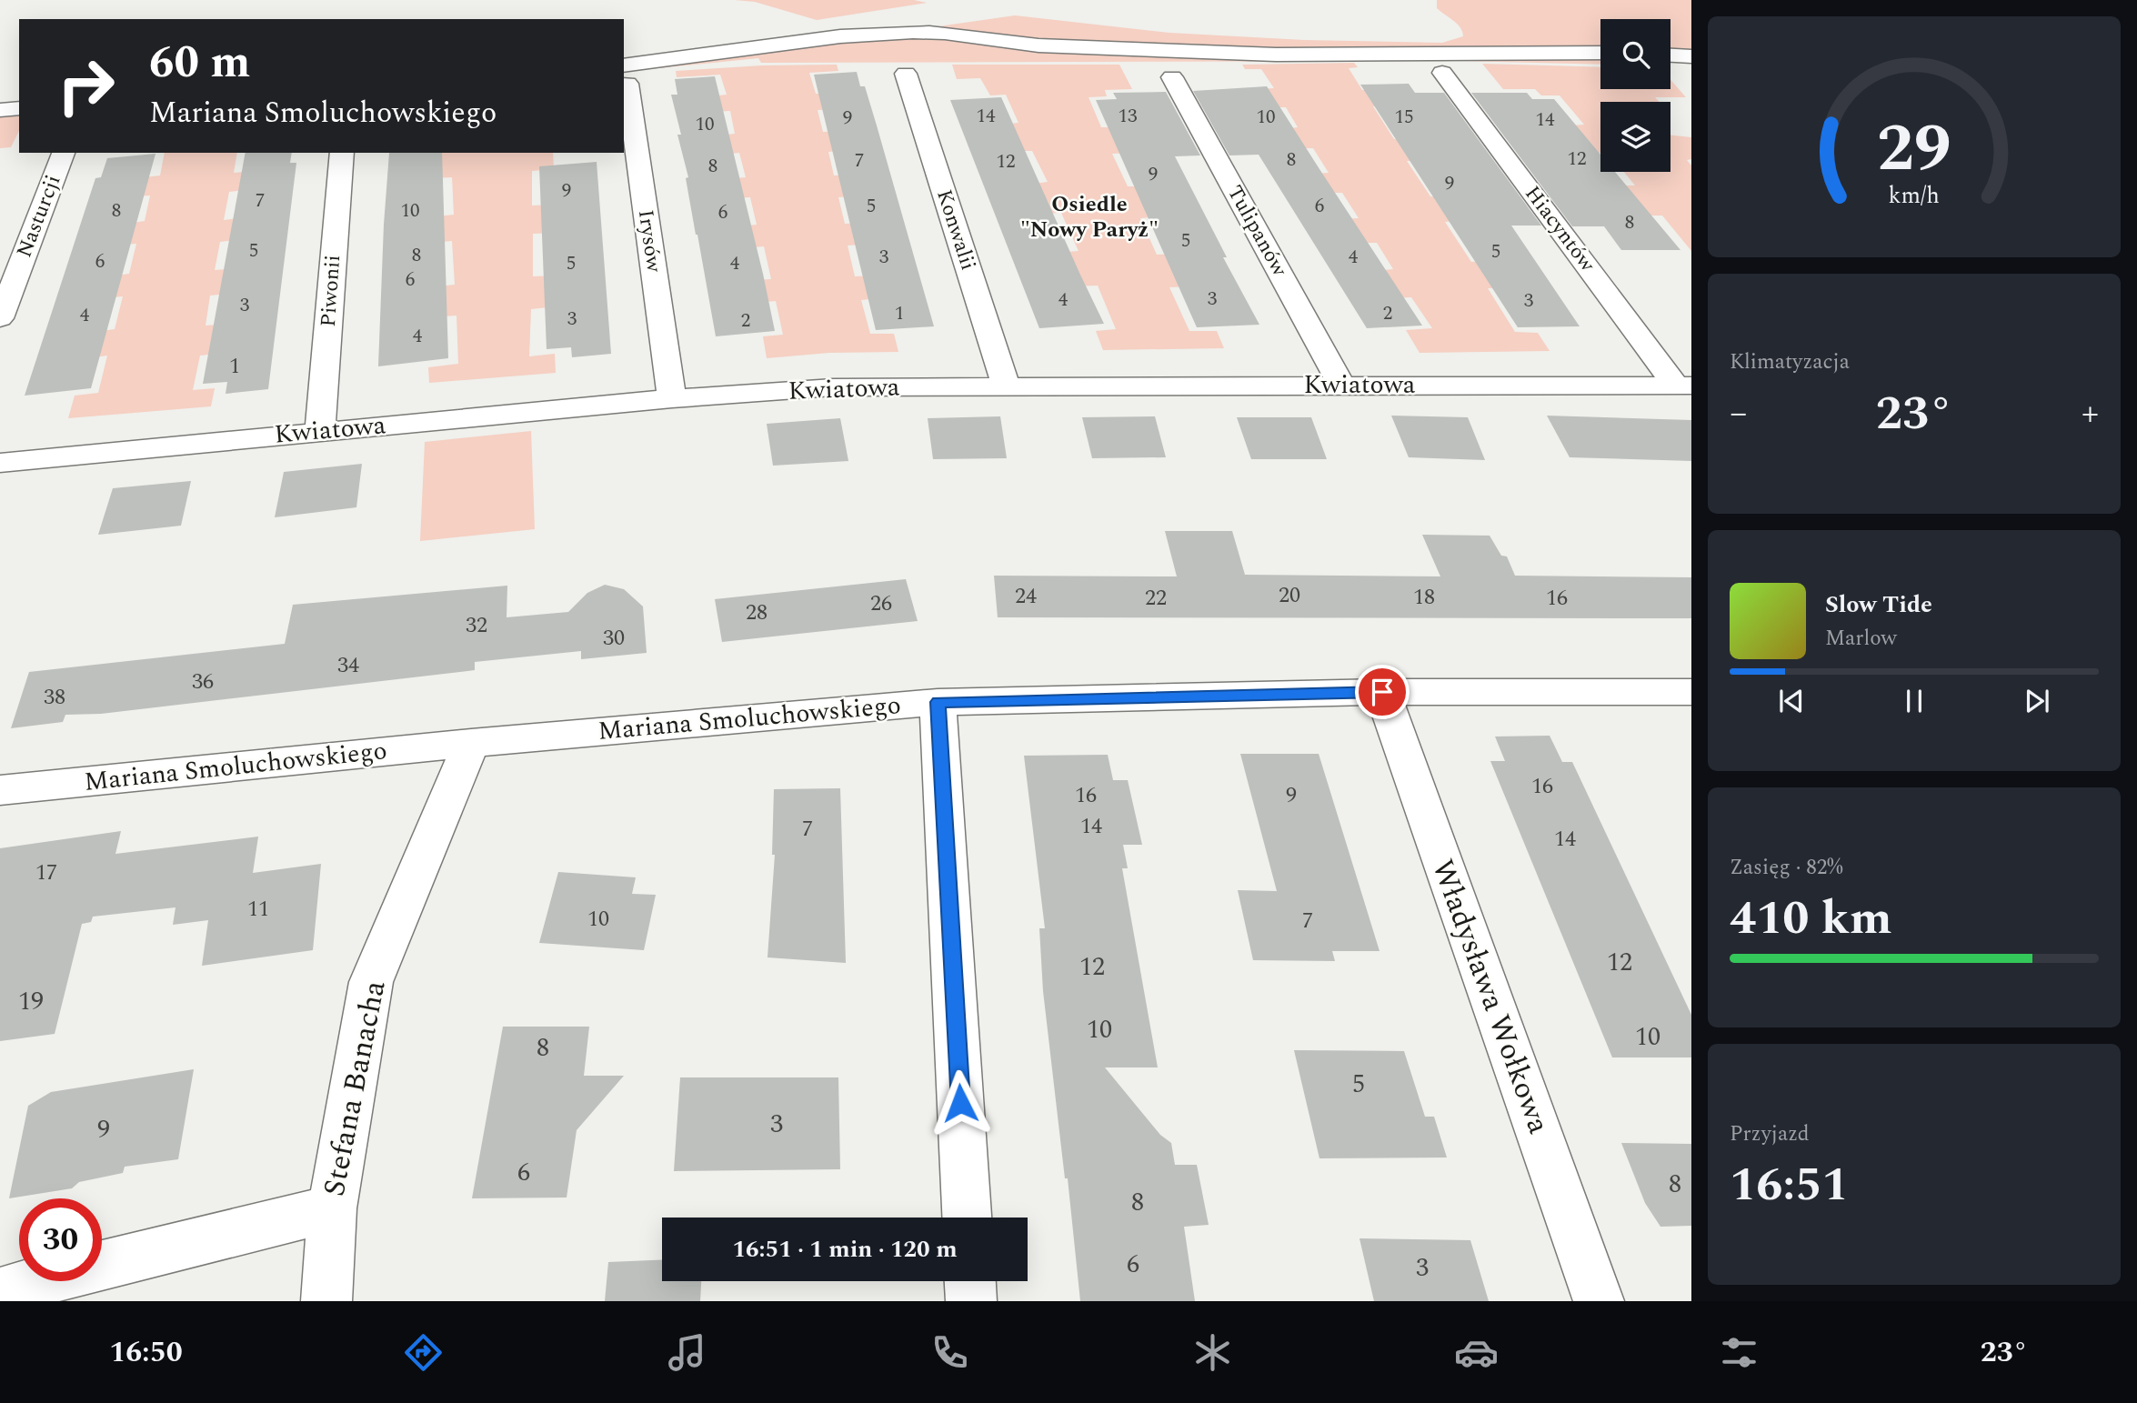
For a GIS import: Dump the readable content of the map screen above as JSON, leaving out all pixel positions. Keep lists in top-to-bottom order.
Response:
{
  "streets": {
    "street": [
      "Nasturcji",
      "Hiacyntów",
      "Konwalii",
      "Tulipanów",
      "Irysów",
      "Piwonii",
      "Kwiatowa",
      "Mariana Smoluchowskiego",
      "Władysława Wołkowa",
      "Stefana Banacha"
    ]
  },
  "crossings": [
    ["Hiacyntów", "Kwiatowa"],
    ["Konwalii", "Kwiatowa"],
    ["Tulipanów", "Kwiatowa"],
    ["Irysów", "Kwiatowa"],
    ["Piwonii", "Kwiatowa"],
    ["Mariana Smoluchowskiego", "Władysława Wołkowa"],
    ["Mariana Smoluchowskiego", "Stefana Banacha"]
  ],
  "districts": ["Osiedle \"Nowy Paryż\""],
  "house_numbers": [
    "14",
    "13",
    "10",
    "15",
    "9",
    "14",
    "10",
    "12",
    "8",
    "7",
    "12",
    "8",
    "9",
    "9",
    "9",
    "7",
    "5",
    "6",
    "8",
    "10",
    "6",
    "8",
    "5",
    "5",
    "5",
    "8",
    "3",
    "4",
    "6",
    "5",
    "4",
    "6",
    "3",
    "4",
    "3",
    "3",
    "1",
    "2",
    "4",
    "3",
    "2",
    "4",
    "1",
    "20",
    "24",
    "18",
    "22",
    "16",
    "26",
    "28",
    "32",
    "30",
    "34",
    "36",
    "38",
    "16",
    "16",
    "9",
    "14",
    "7",
    "14",
    "17",
    "11",
    "10",
    "7",
    "12",
    "12",
    "19",
    "10",
    "10",
    "8",
    "5",
    "3",
    "9",
    "6",
    "8",
    "8",
    "6",
    "3"
  ],
  "page": {
    "turn": ["60 m", "Mariana Smoluchowskiego"],
    "tile": [
      "Klimatyzacja",
      ["Zasięg · 82%", "410 km"],
      ["Przyjazd", "16:51"]
    ],
    "heat": ["−", "23°", "+"],
    "song": ["Slow Tide", "Marlow"],
    "limit": "30",
    "trip": "16:51 · 1 min · 120 m",
    "tabs": ["16:50", "23°"],
    "gauge": ["29", "km/h"]
  }
}
